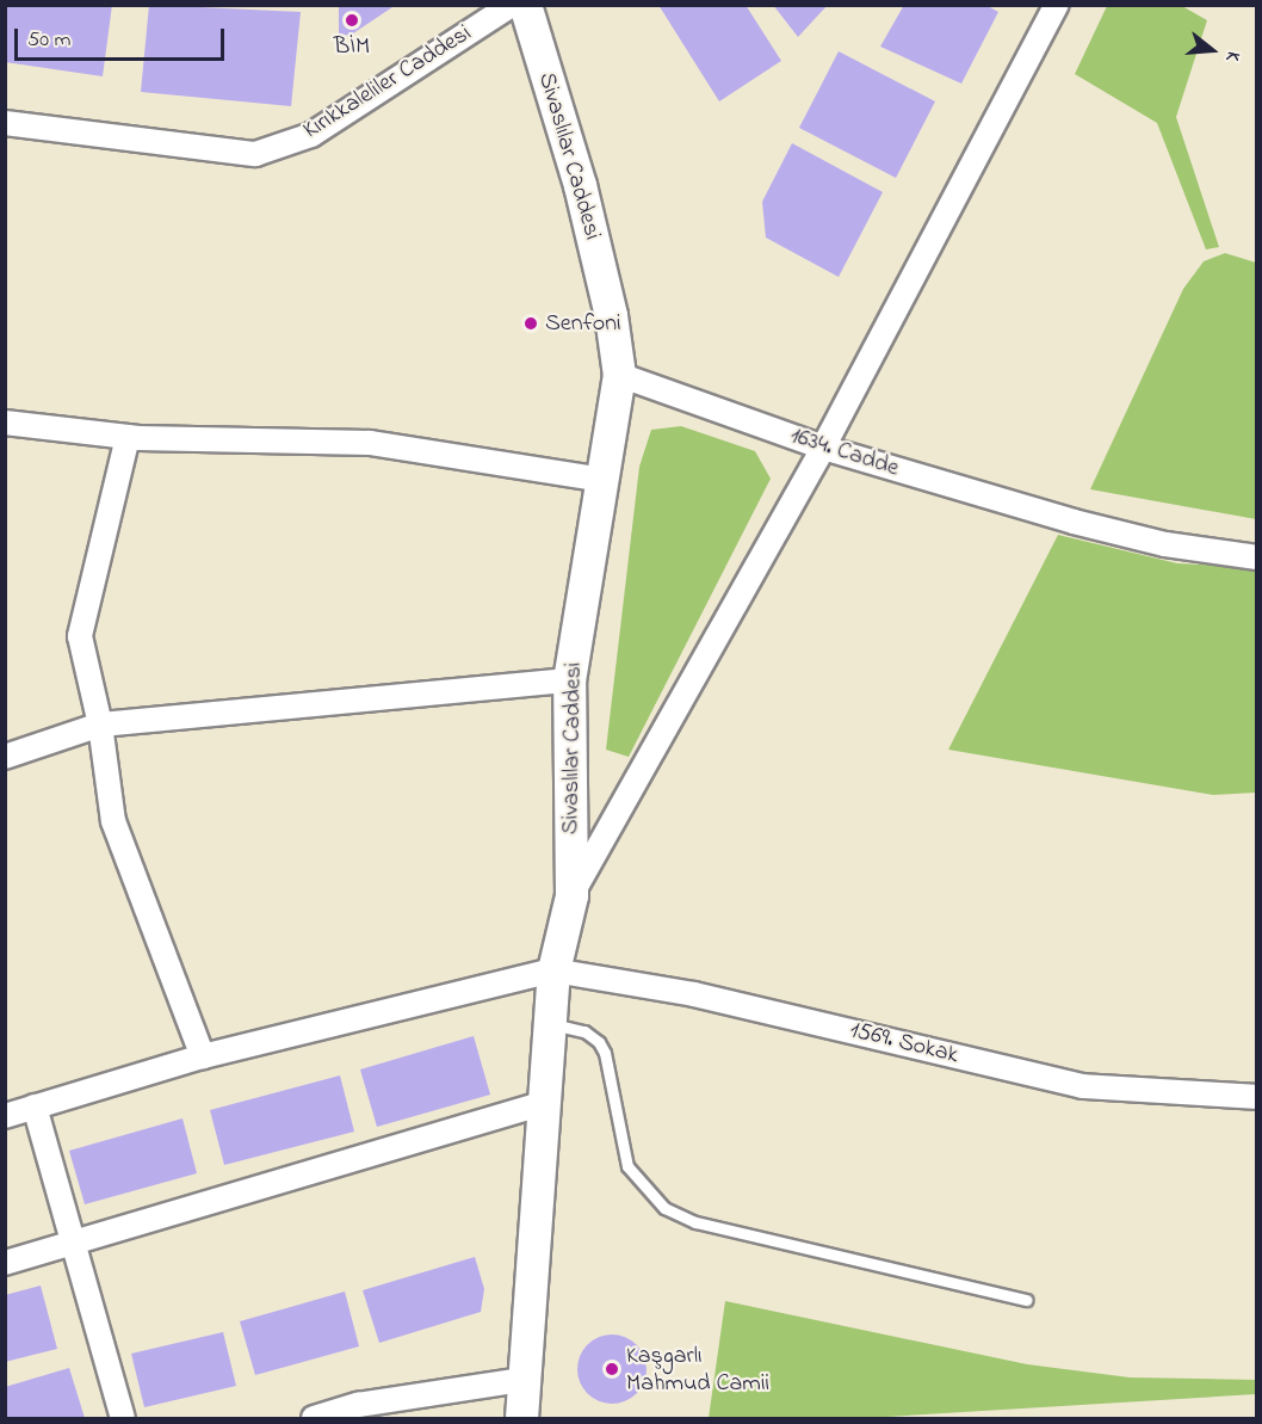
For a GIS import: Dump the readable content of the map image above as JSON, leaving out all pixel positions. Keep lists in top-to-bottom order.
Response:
{
  "streets": {
    "main road": ["Sivaslılar Caddesi"],
    "street": ["Kırıkkaleliler Caddesi", "1634. Cadde", "1569. Sokak"]
  },
  "crossings": [
    ["Sivaslılar Caddesi", "1634. Cadde"],
    ["Sivaslılar Caddesi", "1569. Sokak"]
  ],
  "places": ["BİM", "Senfoni", "Kaşgarlı Mahmud Camii"],
  "scale_bar": "50 m",
  "north": "right"
}
